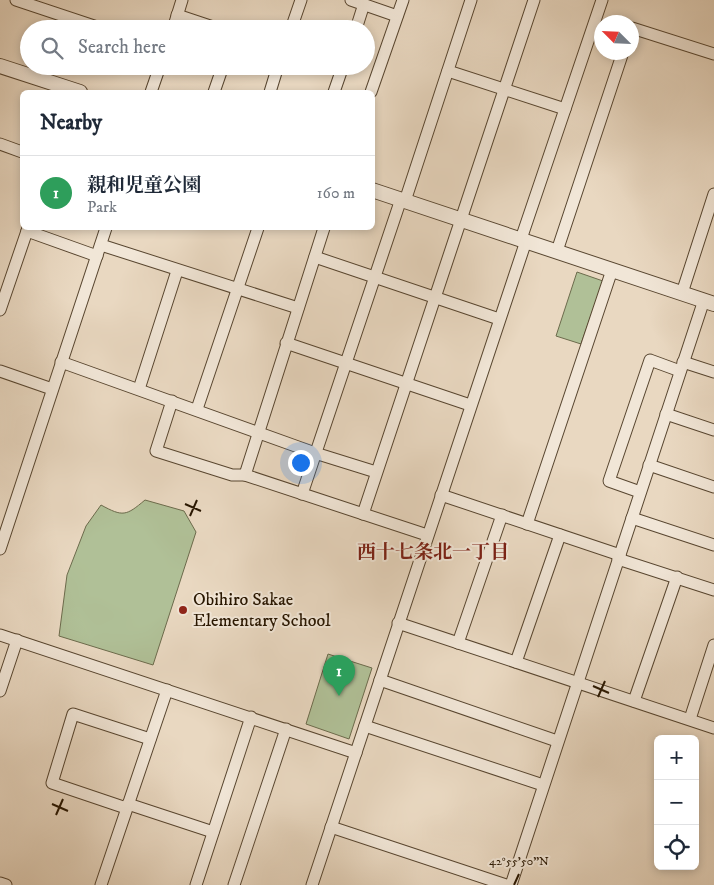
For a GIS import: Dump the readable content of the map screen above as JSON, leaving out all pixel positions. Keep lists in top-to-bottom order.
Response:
{
  "districts": ["西十七条北一丁目"],
  "places": ["Obihiro Sakae Elementary School"],
  "north": "top left",
  "page": {
    "search": "Search here",
    "heading": "Nearby",
    "list": [
      {
        "mark": "1",
        "name": "親和児童公園",
        "note": "Park",
        "value": "160 m"
      }
    ],
    "pins": "1",
    "map_buttons": ["+", "−"]
  },
  "coordinates": ["42°55'50\"N"]
}
